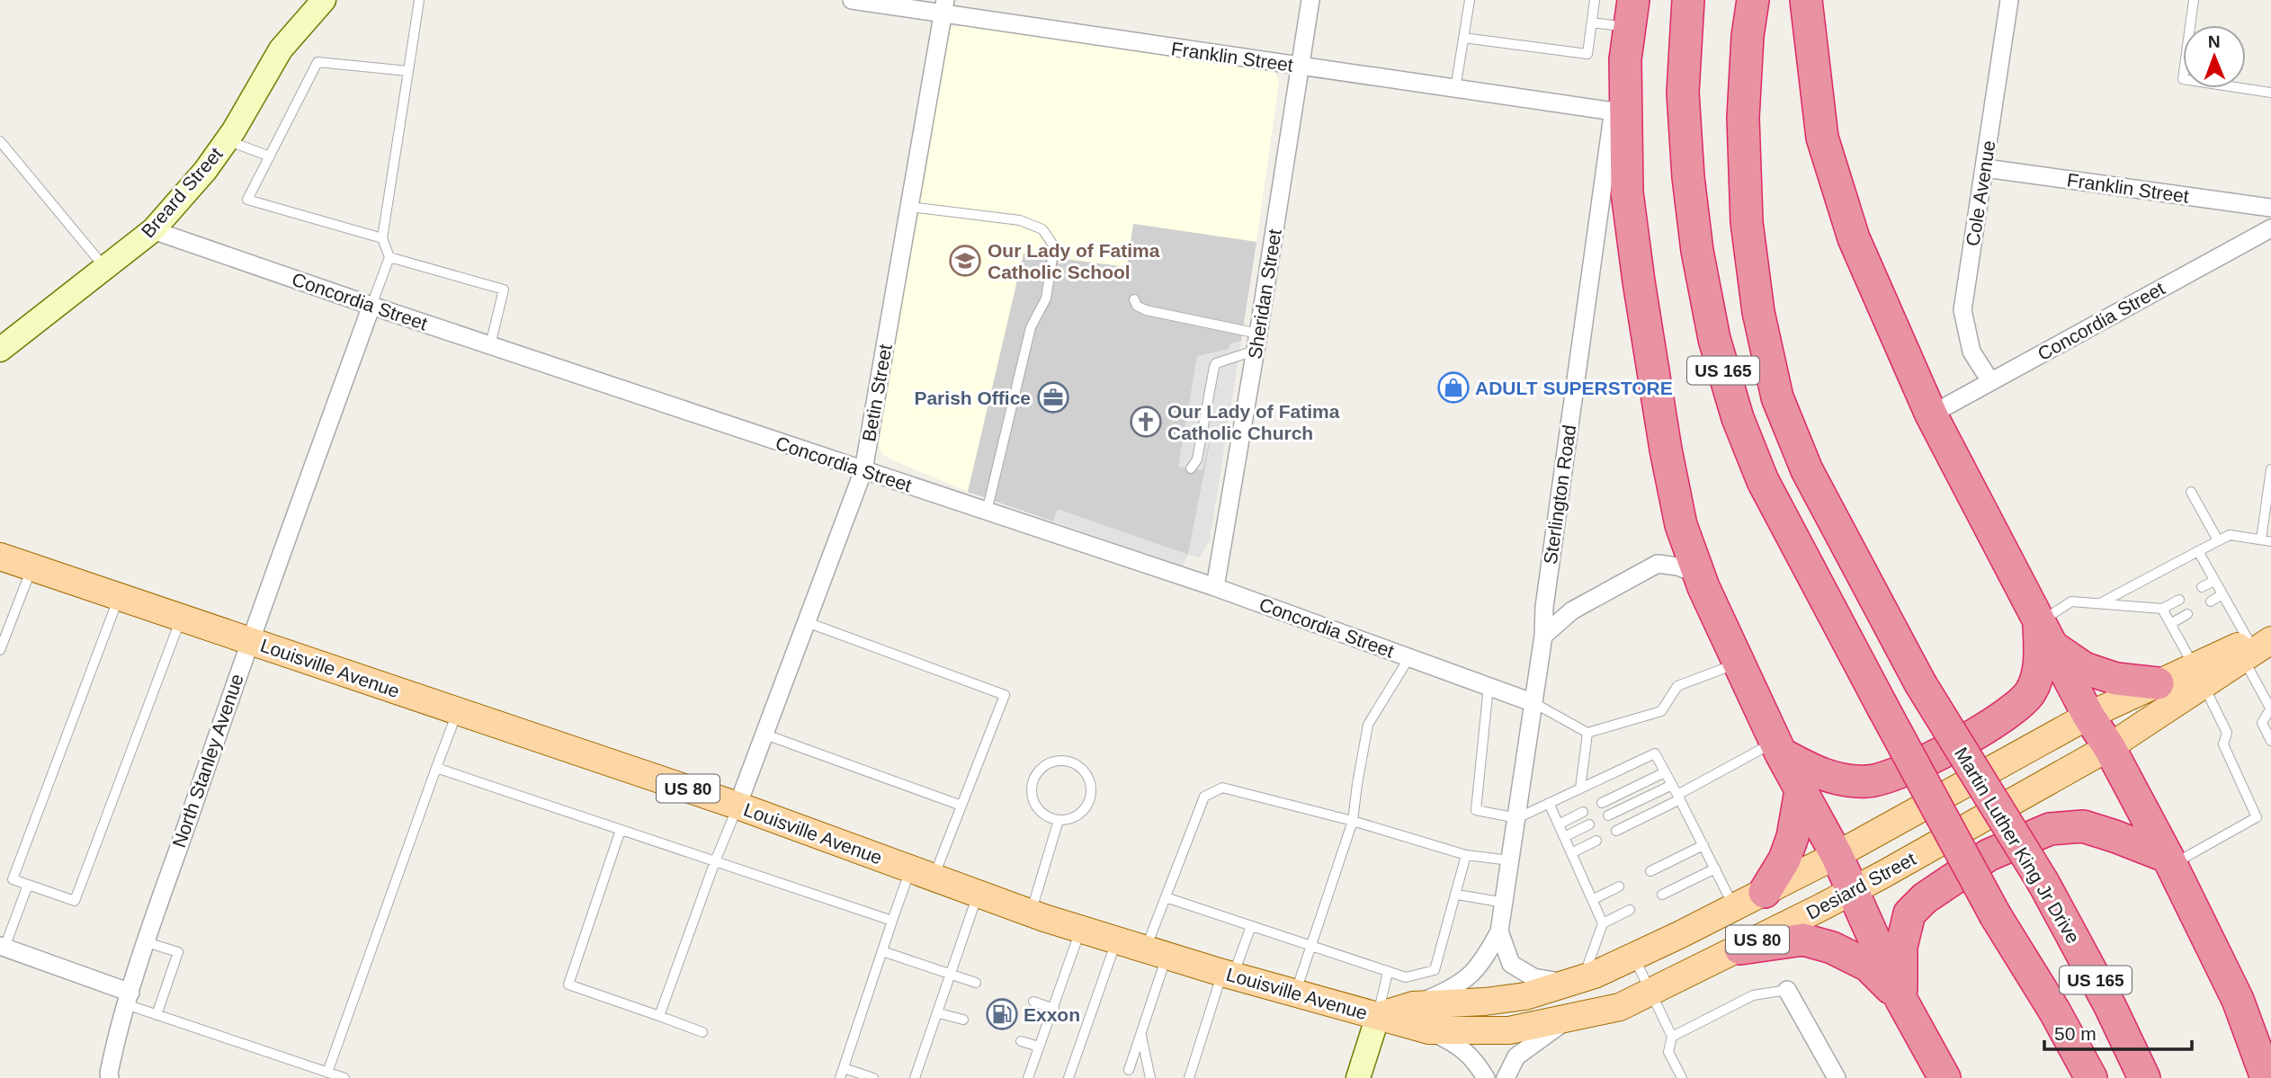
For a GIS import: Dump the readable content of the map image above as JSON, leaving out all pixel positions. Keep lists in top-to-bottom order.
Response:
{
  "streets": {
    "highway": ["US 165", "Martin Luther King Jr Drive"],
    "main road": ["Louisville Avenue", "US 80", "Desiard Street"],
    "street": [
      "Franklin Street",
      "Breard Street",
      "Cole Avenue",
      "Sheridan Street",
      "Concordia Street",
      "Betin Street",
      "Sterlington Road",
      "North Stanley Avenue"
    ]
  },
  "crossings": [
    ["Franklin Street", "Cole Avenue"],
    ["Franklin Street", "Sheridan Street"],
    ["Franklin Street", "Betin Street"],
    ["Franklin Street", "Sterlington Road"],
    ["Breard Street", "Concordia Street"],
    ["Cole Avenue", "Concordia Street"],
    ["Sheridan Street", "Concordia Street"],
    ["Concordia Street", "Betin Street"],
    ["Concordia Street", "Sterlington Road"],
    ["Concordia Street", "North Stanley Avenue"],
    ["Betin Street", "Louisville Avenue"],
    ["Sterlington Road", "Desiard Street"],
    ["Louisville Avenue", "North Stanley Avenue"],
    ["Louisville Avenue", "Desiard Street"]
  ],
  "places": {
    "school or university": ["Our Lady of Fatima Catholic School"],
    "shop": ["ADULT SUPERSTORE"],
    "office": ["Parish Office"],
    "church": ["Our Lady of Fatima Catholic Church"],
    "fuel station": ["Exxon"]
  },
  "scale_bar": "50 m",
  "north": "top"
}
